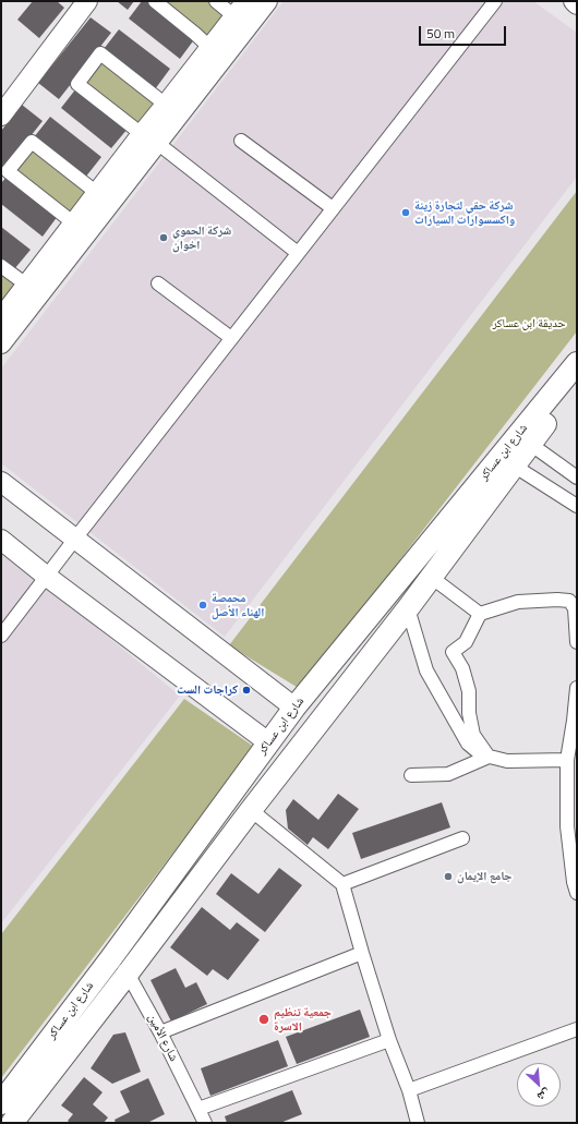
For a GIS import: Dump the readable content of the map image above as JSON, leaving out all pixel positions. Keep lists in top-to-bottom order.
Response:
{
  "streets": {
    "main road": ["شارع ابن عساكر"],
    "street": ["شارع الأمين"]
  },
  "crossings": [
    ["شارع ابن عساكر", "شارع الأمين"]
  ],
  "parks": ["حديقة ابن عساكر"],
  "places": [
    "شركة حقي لتجارة زينة واكسسوارات السيارات",
    "شركة الحموي اخوان",
    "محمصة الهناء الأصل",
    "كراجات الست",
    "جامع الإيمان",
    "جمعية تنظيم الاسرة"
  ],
  "scale_bar": "50 m",
  "north": "bottom right"
}
